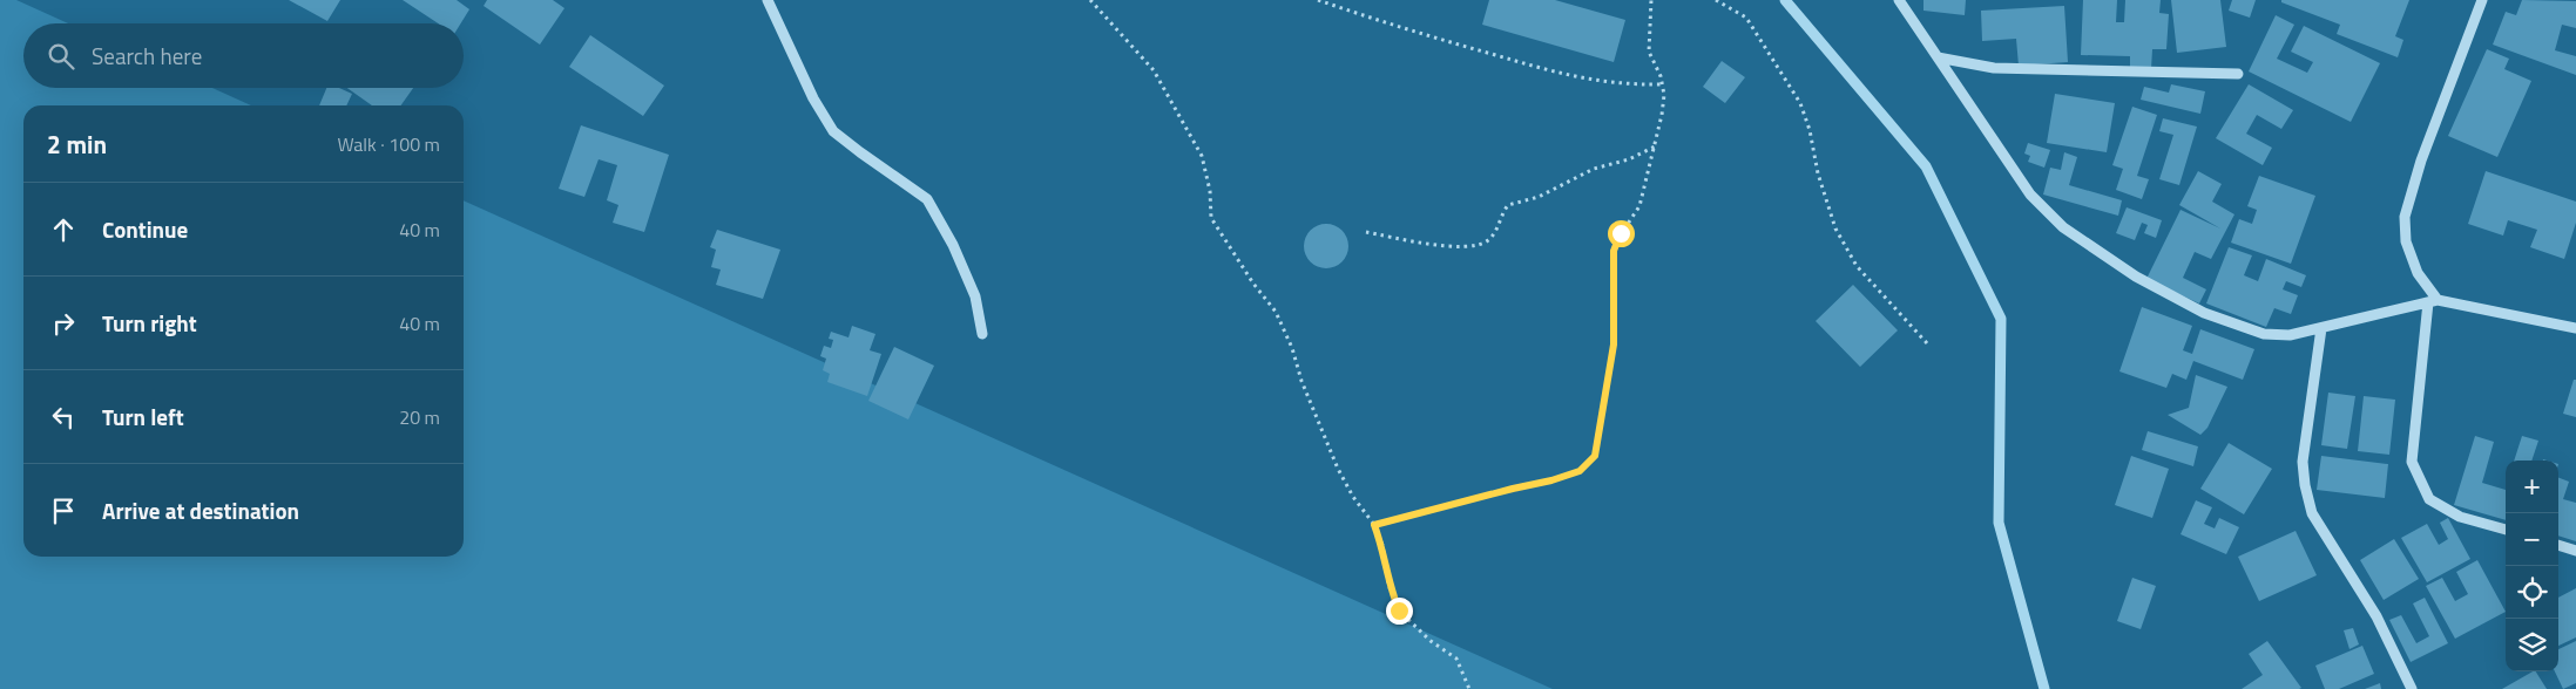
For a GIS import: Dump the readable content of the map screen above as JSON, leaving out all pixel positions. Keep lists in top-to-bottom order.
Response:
{
  "page": {
    "search": "Search here",
    "heading": ["2 min", "Walk · 100 m"],
    "list": [
      ["Continue", "40 m"],
      ["Turn right", "40 m"],
      ["Turn left", "20 m"],
      "Arrive at destination"
    ],
    "map_buttons": ["+", "−"]
  }
}
